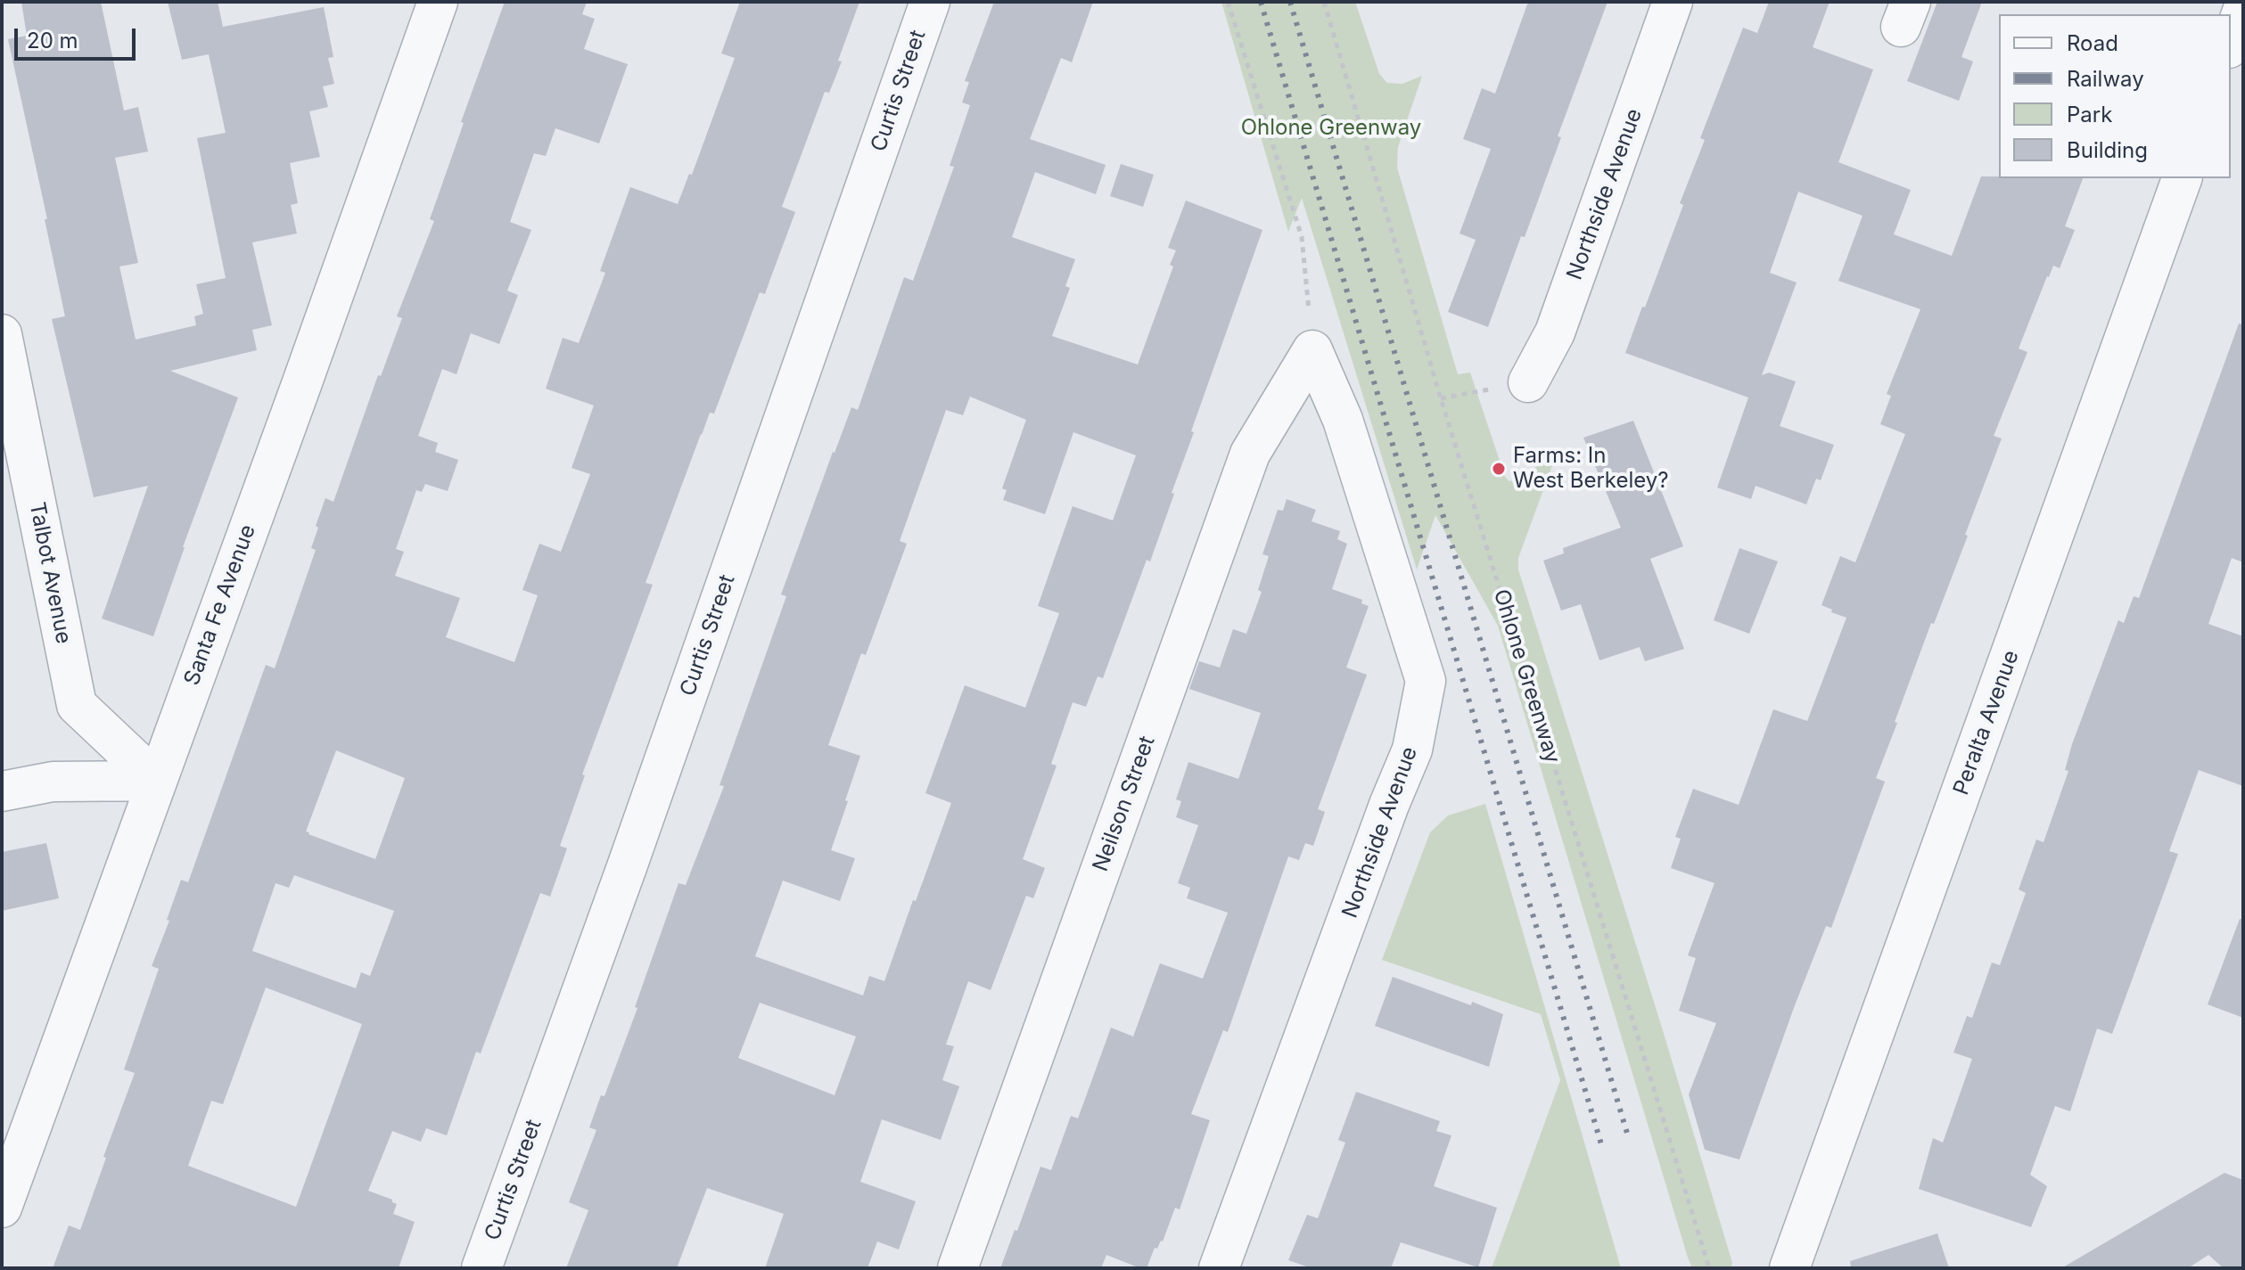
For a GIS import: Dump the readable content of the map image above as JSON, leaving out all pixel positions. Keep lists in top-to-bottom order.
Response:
{
  "streets": {
    "street": [
      "Curtis Street",
      "Northside Avenue",
      "Talbot Avenue",
      "Santa Fe Avenue",
      "Peralta Avenue",
      "Neilson Street"
    ],
    "path": ["Ohlone Greenway"]
  },
  "crossings": [
    ["Northside Avenue", "Neilson Street"],
    ["Talbot Avenue", "Santa Fe Avenue"]
  ],
  "parks": ["Ohlone Greenway"],
  "places": ["Farms: In West Berkeley?"],
  "legend": [
    "Road",
    "Railway",
    "Park",
    "Building"
  ],
  "scale_bar": "20 m"
}
